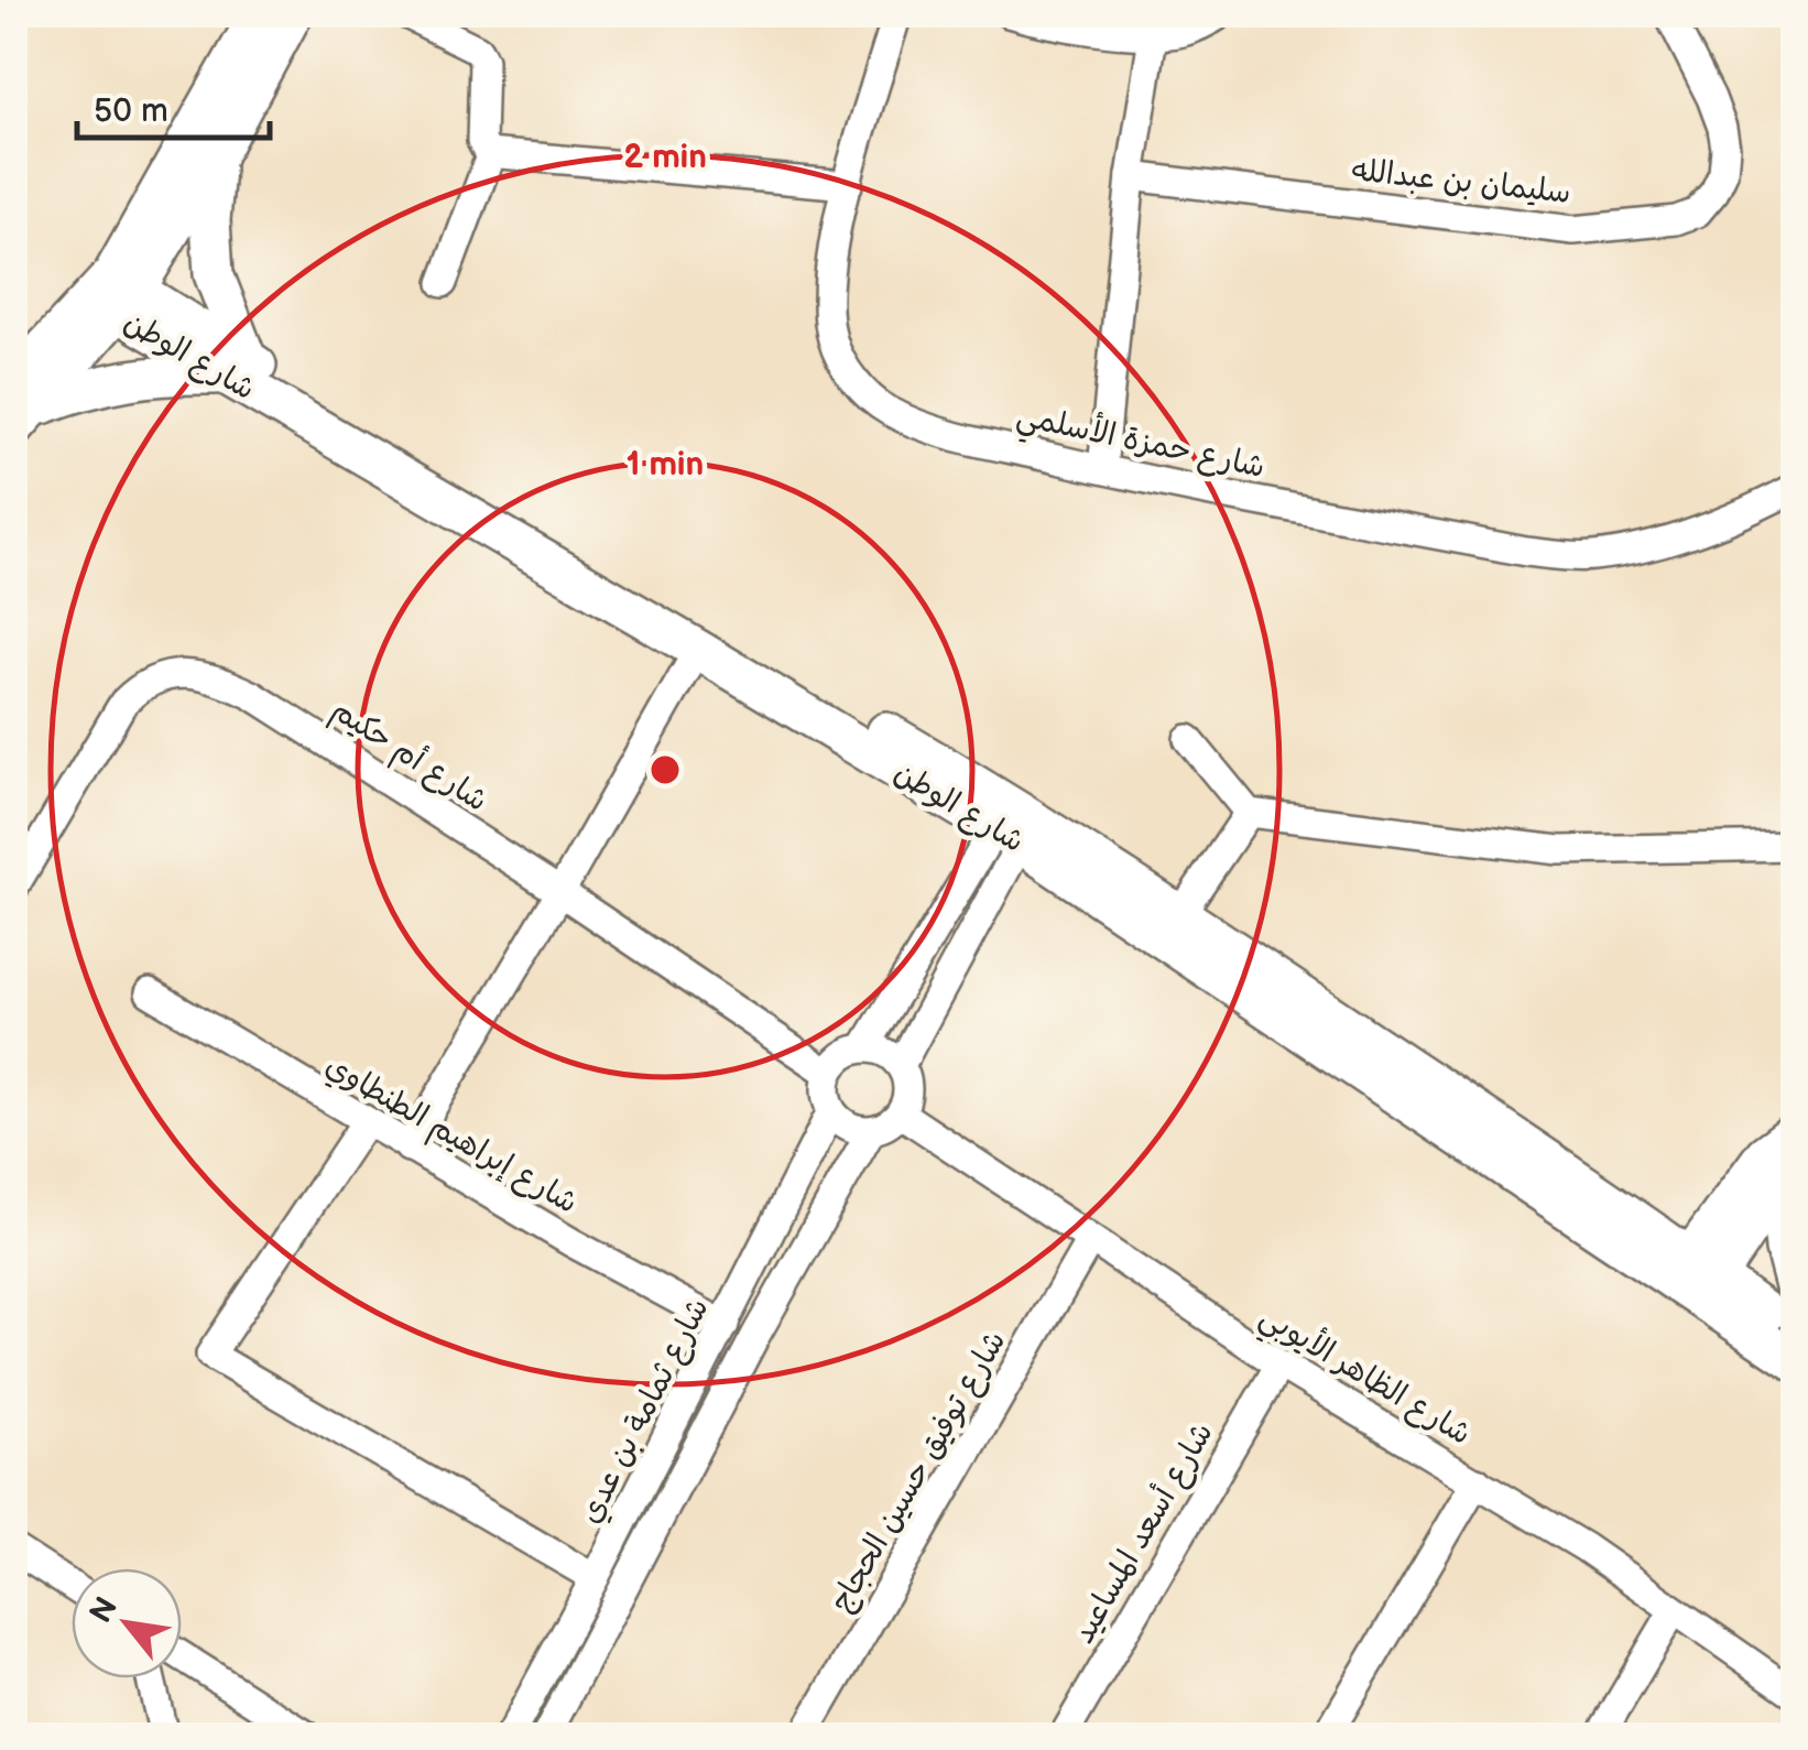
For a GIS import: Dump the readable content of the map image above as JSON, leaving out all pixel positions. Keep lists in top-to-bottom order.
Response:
{
  "streets": {
    "street": [
      "سليمان بن عبدالله",
      "شارع الوطن",
      "شارع حمزة الأسلمي",
      "شارع أم حكيم",
      "شارع إبراهيم الطنطاوي",
      "شارع الظاهر الأيوبي",
      "شارع ثمامة بن عدي",
      "شارع توفيق حسين الحجاج",
      "شارع أسعد المساعيد"
    ]
  },
  "crossings": [
    ["شارع أم حكيم", "شارع الظاهر الأيوبي"],
    ["شارع أم حكيم", "شارع ثمامة بن عدي"],
    ["شارع إبراهيم الطنطاوي", "شارع ثمامة بن عدي"],
    ["شارع الظاهر الأيوبي", "شارع ثمامة بن عدي"],
    ["شارع الظاهر الأيوبي", "شارع توفيق حسين الحجاج"],
    ["شارع الظاهر الأيوبي", "شارع أسعد المساعيد"]
  ],
  "scale_bar": "50 m",
  "north": "top left",
  "rings": ["2 min", "1 min"]
}
